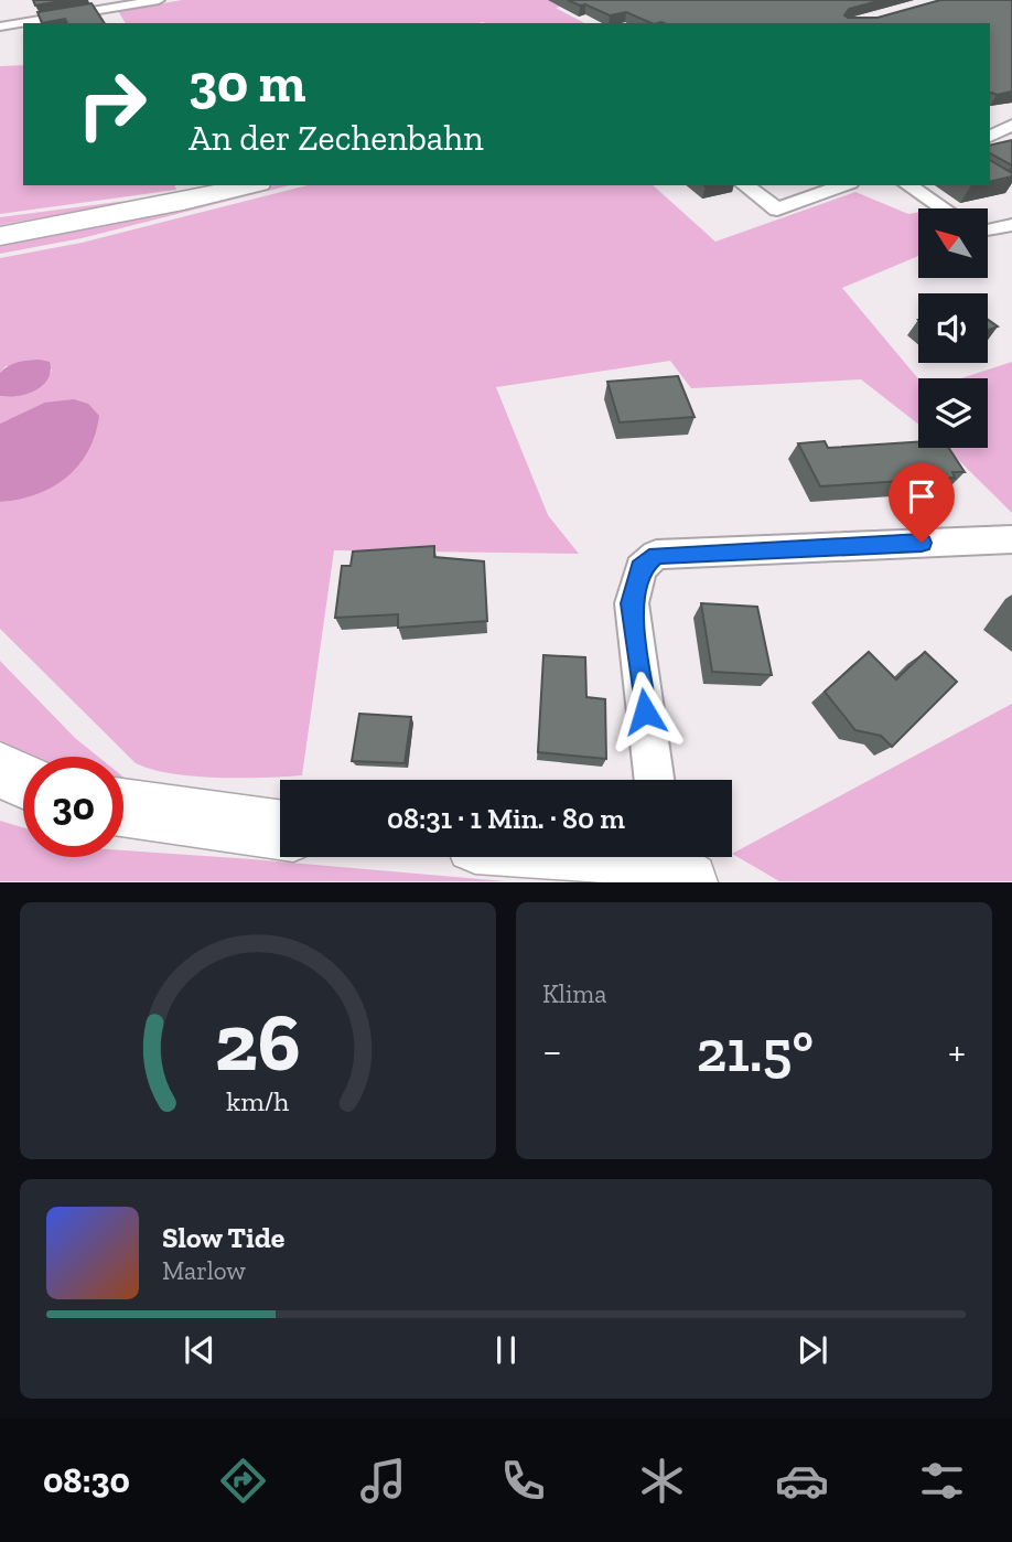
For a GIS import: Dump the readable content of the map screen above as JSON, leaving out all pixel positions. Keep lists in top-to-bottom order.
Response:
{
  "north": "top left",
  "page": {
    "turn": ["30 m", "An der Zechenbahn"],
    "limit": "30",
    "trip": "08:31 · 1 Min. · 80 m",
    "tile": "Klima",
    "heat": ["−", "21.5°", "+"],
    "song": ["Slow Tide", "Marlow"],
    "tabs": "08:30",
    "gauge": ["26", "km/h"]
  }
}
